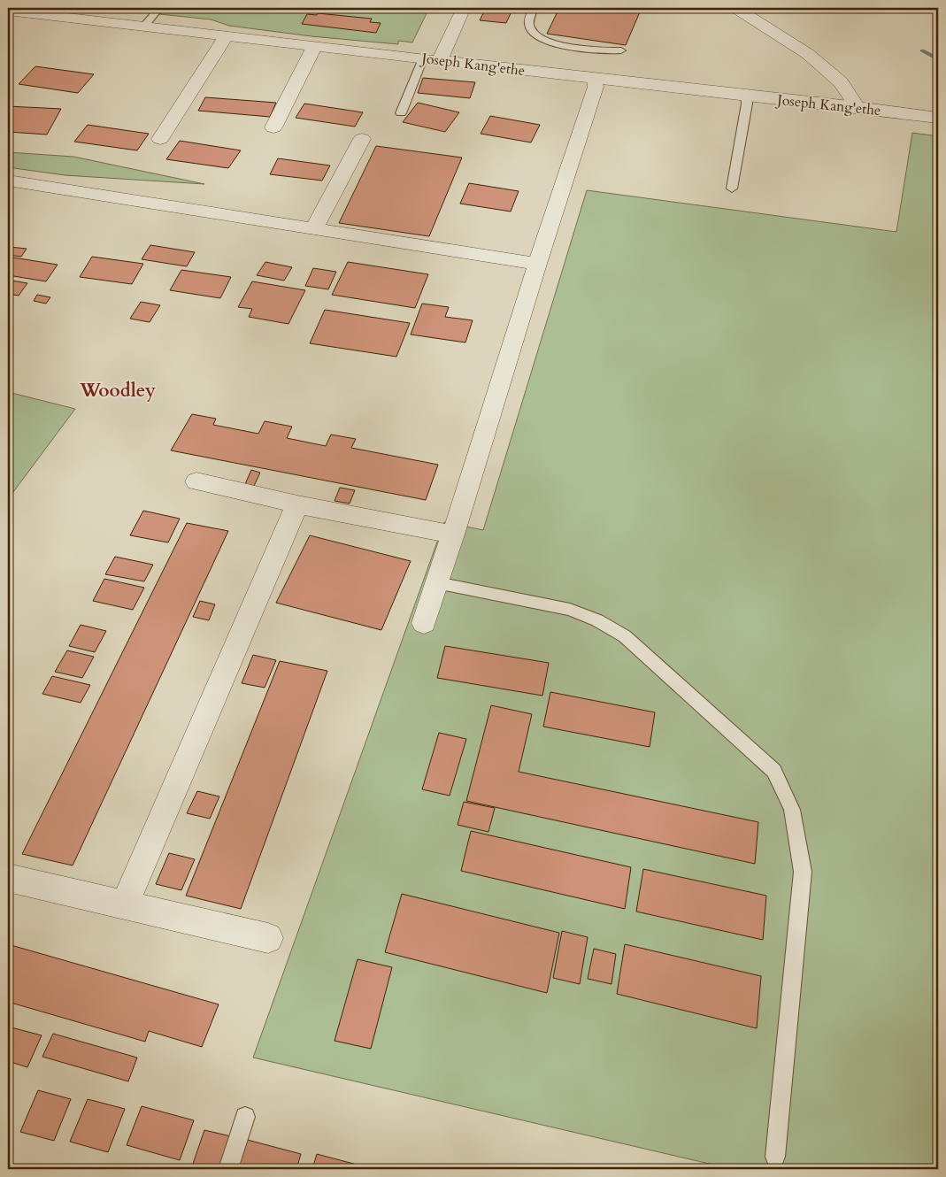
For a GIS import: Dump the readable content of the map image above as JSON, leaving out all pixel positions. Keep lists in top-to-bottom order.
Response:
{
  "streets": {
    "street": ["Joseph Kang'ethe"]
  },
  "districts": ["Woodley"]
}
